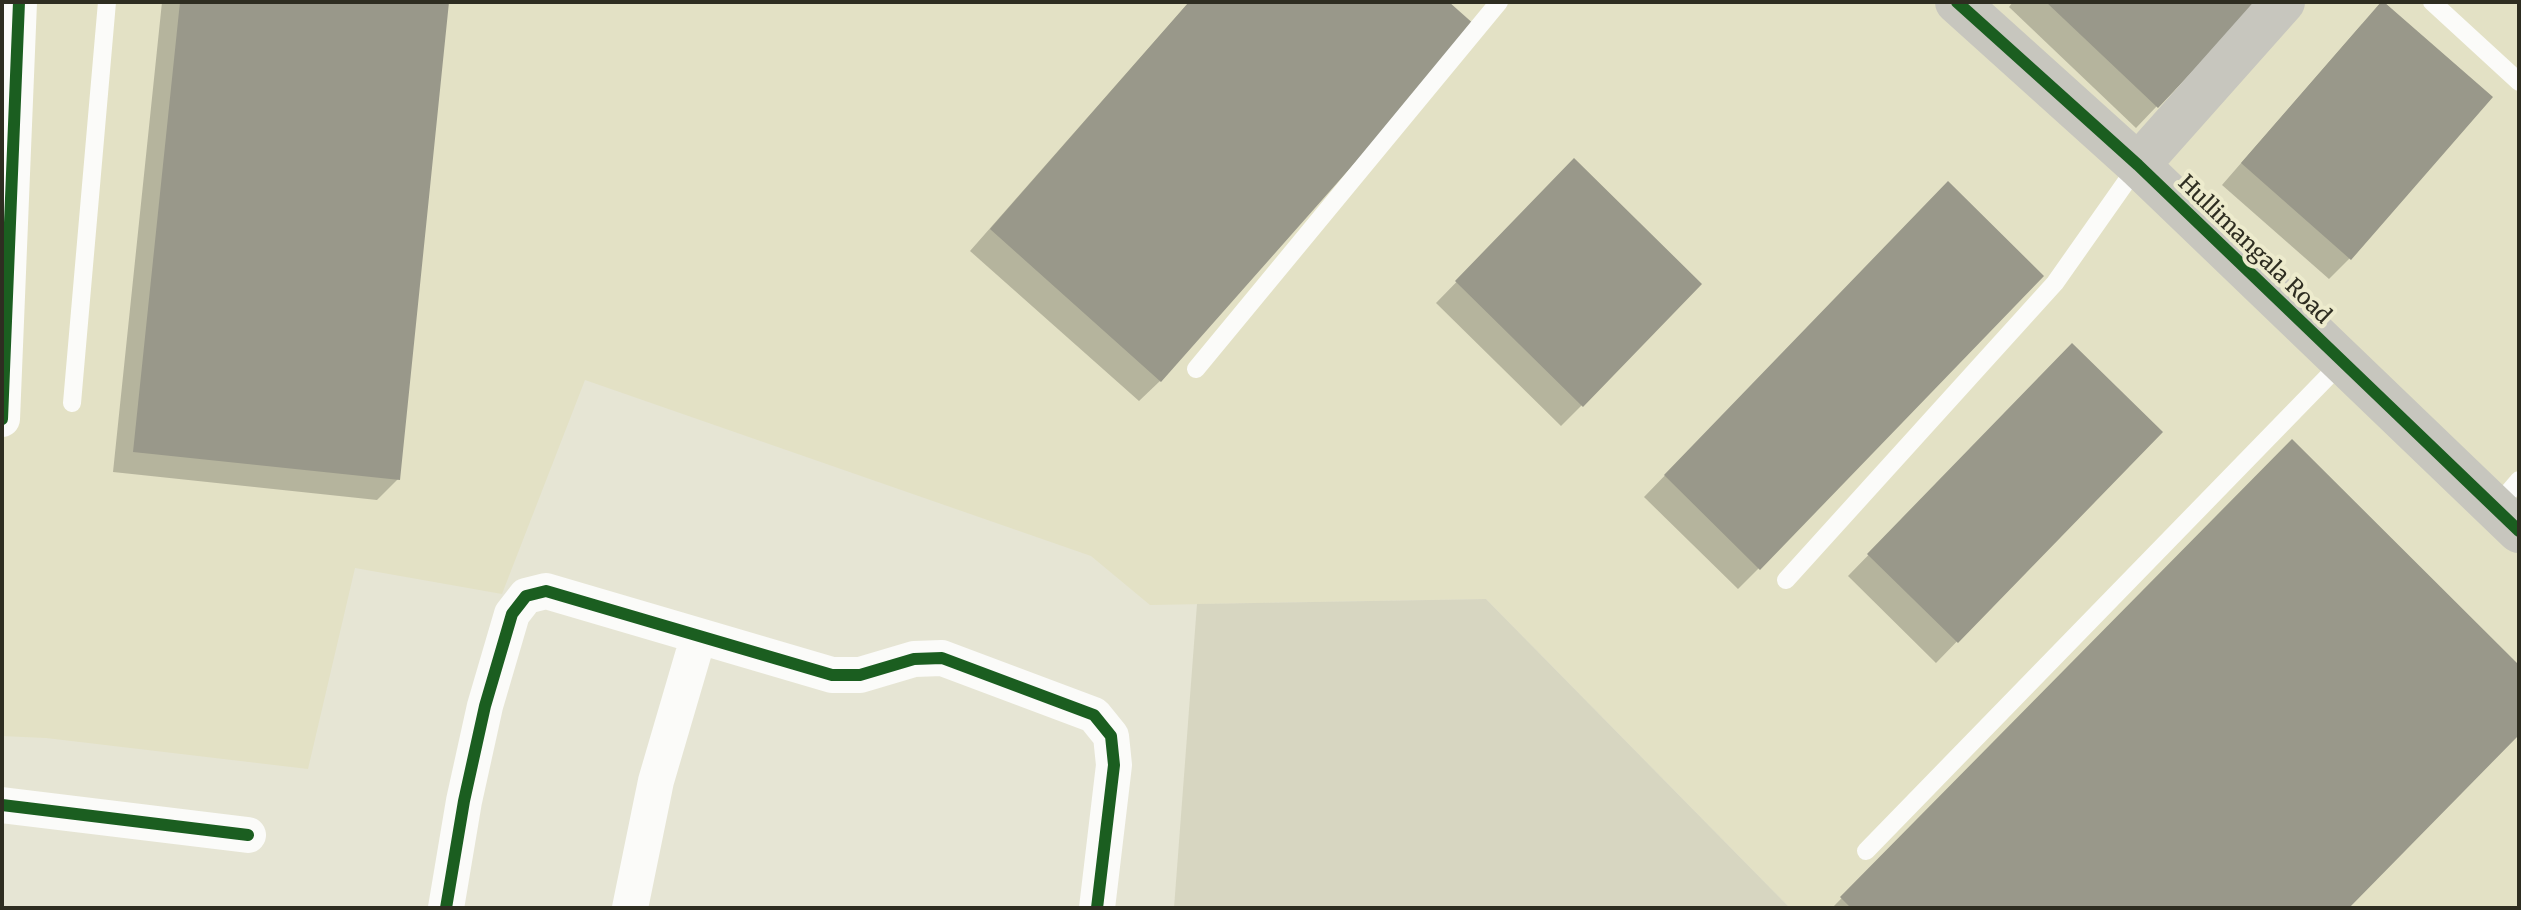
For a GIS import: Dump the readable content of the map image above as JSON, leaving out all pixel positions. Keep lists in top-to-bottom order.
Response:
{
  "streets": {
    "street": ["Hullimangala Road"]
  }
}
